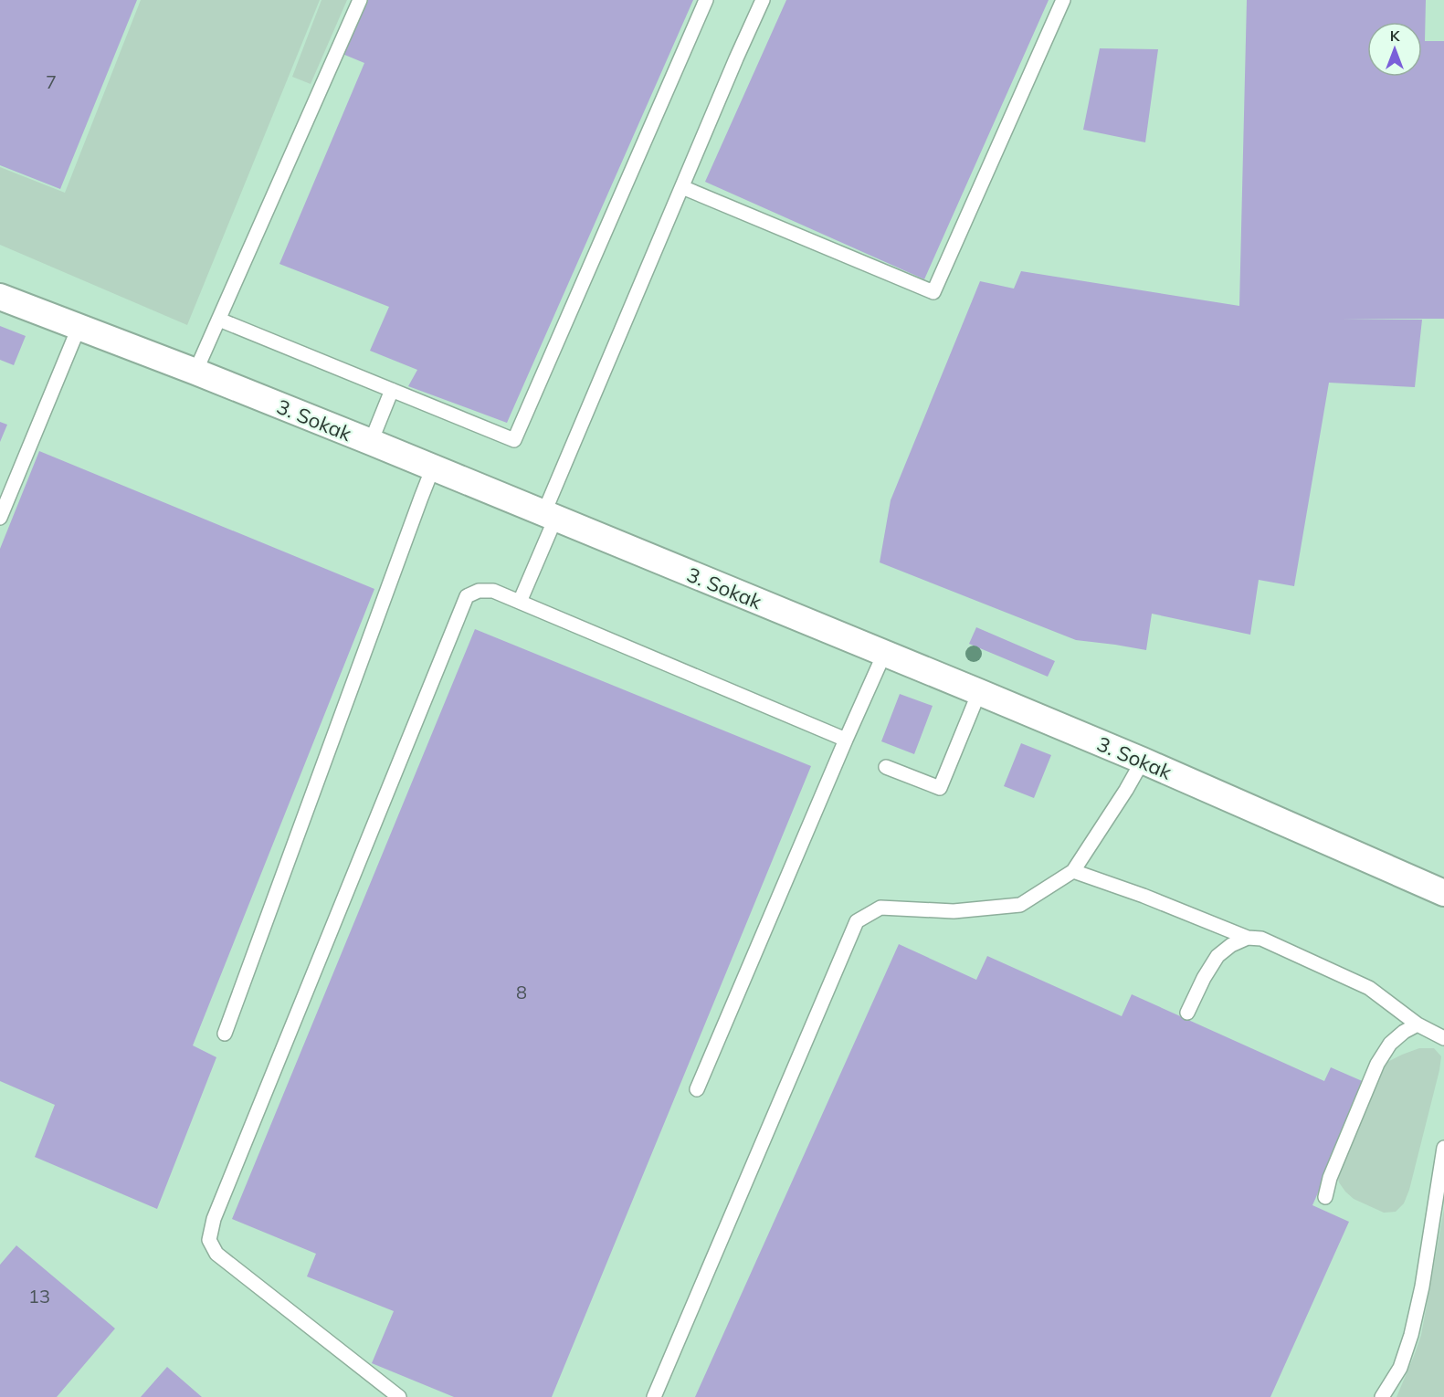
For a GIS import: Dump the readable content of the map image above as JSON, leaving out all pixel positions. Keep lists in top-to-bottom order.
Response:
{
  "streets": {
    "street": ["3. Sokak"]
  },
  "house_numbers": ["7", "8", "13"],
  "north": "top"
}
